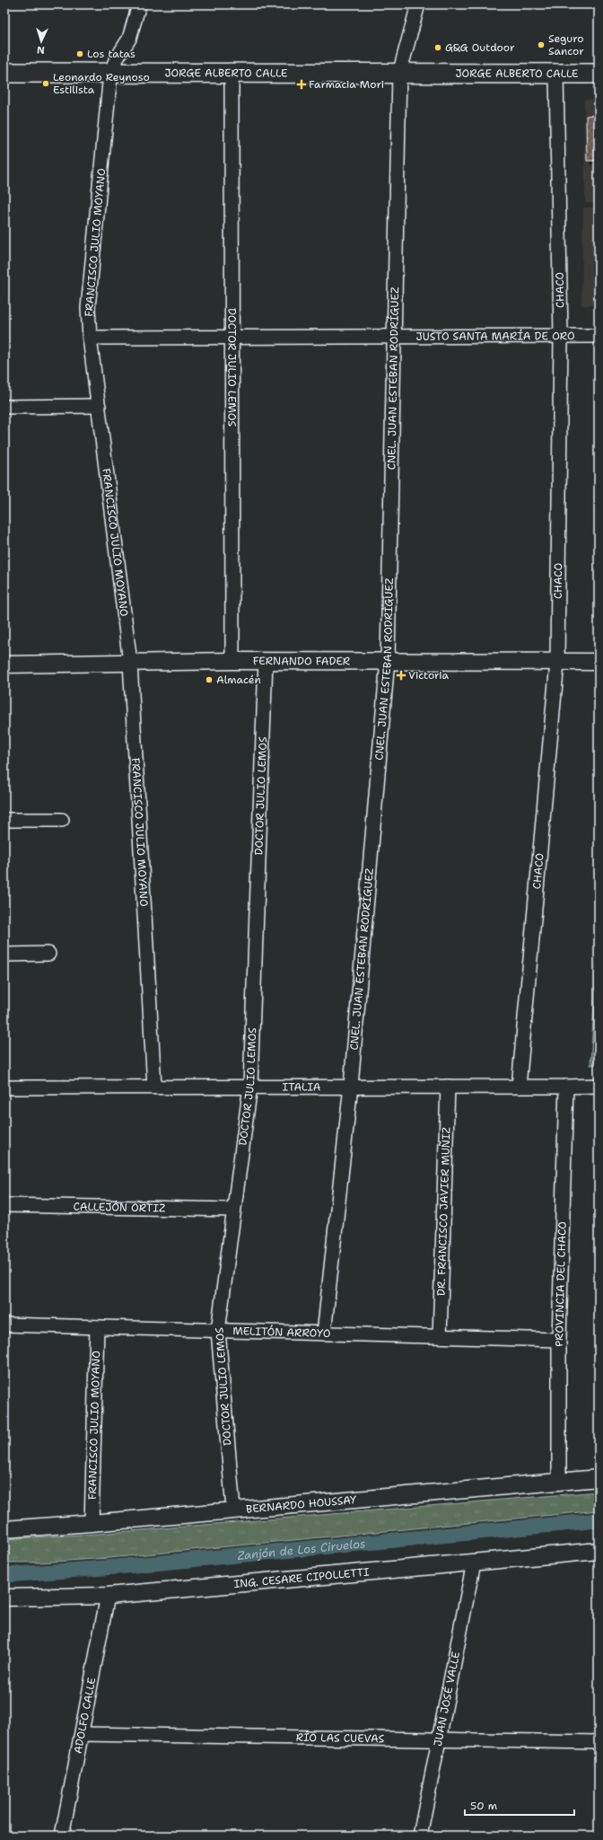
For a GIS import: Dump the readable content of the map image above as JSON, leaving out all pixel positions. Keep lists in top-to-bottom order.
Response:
{
  "streets": {
    "main road": ["JORGE ALBERTO CALLE"],
    "street": [
      "FRANCISCO JULIO MOYANO",
      "CHACO",
      "JUSTO SANTA MARÍA DE ORO",
      "DOCTOR JULIO LEMOS",
      "CNEL. JUAN ESTEBAN RODRÍGUEZ",
      "FERNANDO FADER",
      "ITALIA",
      "CALLEJÓN ORTIZ",
      "DR. FRANCISCO JAVIER MUÑIZ",
      "PROVINCIA DEL CHACO",
      "MELITÓN ARROYO",
      "BERNARDO HOUSSAY",
      "ING. CESARE CIPOLLETTI",
      "JUAN JOSÉ VALLE",
      "ADOLFO CALLE",
      "RÍO LAS CUEVAS"
    ]
  },
  "crossings": [
    ["JORGE ALBERTO CALLE", "FRANCISCO JULIO MOYANO"],
    ["JORGE ALBERTO CALLE", "CHACO"],
    ["JORGE ALBERTO CALLE", "DOCTOR JULIO LEMOS"],
    ["JORGE ALBERTO CALLE", "CNEL. JUAN ESTEBAN RODRÍGUEZ"],
    ["FRANCISCO JULIO MOYANO", "JUSTO SANTA MARÍA DE ORO"],
    ["FRANCISCO JULIO MOYANO", "FERNANDO FADER"],
    ["FRANCISCO JULIO MOYANO", "ITALIA"],
    ["FRANCISCO JULIO MOYANO", "MELITÓN ARROYO"],
    ["FRANCISCO JULIO MOYANO", "BERNARDO HOUSSAY"],
    ["CHACO", "JUSTO SANTA MARÍA DE ORO"],
    ["CHACO", "FERNANDO FADER"],
    ["CHACO", "ITALIA"],
    ["JUSTO SANTA MARÍA DE ORO", "DOCTOR JULIO LEMOS"],
    ["JUSTO SANTA MARÍA DE ORO", "CNEL. JUAN ESTEBAN RODRÍGUEZ"],
    ["DOCTOR JULIO LEMOS", "FERNANDO FADER"],
    ["DOCTOR JULIO LEMOS", "ITALIA"],
    ["DOCTOR JULIO LEMOS", "CALLEJÓN ORTIZ"],
    ["DOCTOR JULIO LEMOS", "MELITÓN ARROYO"],
    ["DOCTOR JULIO LEMOS", "BERNARDO HOUSSAY"],
    ["CNEL. JUAN ESTEBAN RODRÍGUEZ", "FERNANDO FADER"],
    ["CNEL. JUAN ESTEBAN RODRÍGUEZ", "ITALIA"],
    ["CNEL. JUAN ESTEBAN RODRÍGUEZ", "MELITÓN ARROYO"],
    ["ITALIA", "DR. FRANCISCO JAVIER MUÑIZ"],
    ["ITALIA", "PROVINCIA DEL CHACO"],
    ["DR. FRANCISCO JAVIER MUÑIZ", "MELITÓN ARROYO"],
    ["PROVINCIA DEL CHACO", "MELITÓN ARROYO"],
    ["PROVINCIA DEL CHACO", "BERNARDO HOUSSAY"],
    ["ING. CESARE CIPOLLETTI", "JUAN JOSÉ VALLE"],
    ["ING. CESARE CIPOLLETTI", "ADOLFO CALLE"],
    ["JUAN JOSÉ VALLE", "RÍO LAS CUEVAS"],
    ["ADOLFO CALLE", "RÍO LAS CUEVAS"]
  ],
  "water": ["Zanjón de Los Ciruelos"],
  "places": {
    "other": [
      "Seguro Sancor",
      "G&G Outdoor",
      "Los tatas",
      "Leonardo Reynoso Estilista",
      "Almacén"
    ],
    "health": ["Farmacia Mori", "Victoria"]
  },
  "scale_bar": "50 m",
  "north": "bottom"
}
